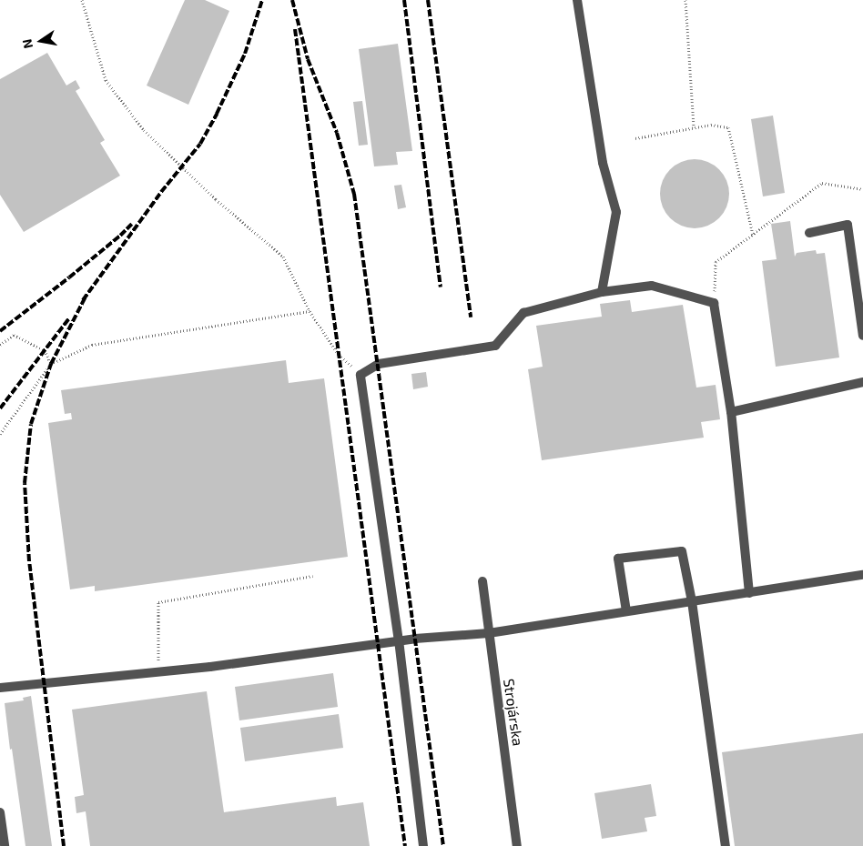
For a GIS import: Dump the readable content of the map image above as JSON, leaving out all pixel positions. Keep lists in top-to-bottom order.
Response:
{
  "streets": {
    "street": ["Strojárska"]
  },
  "north": "left"
}
